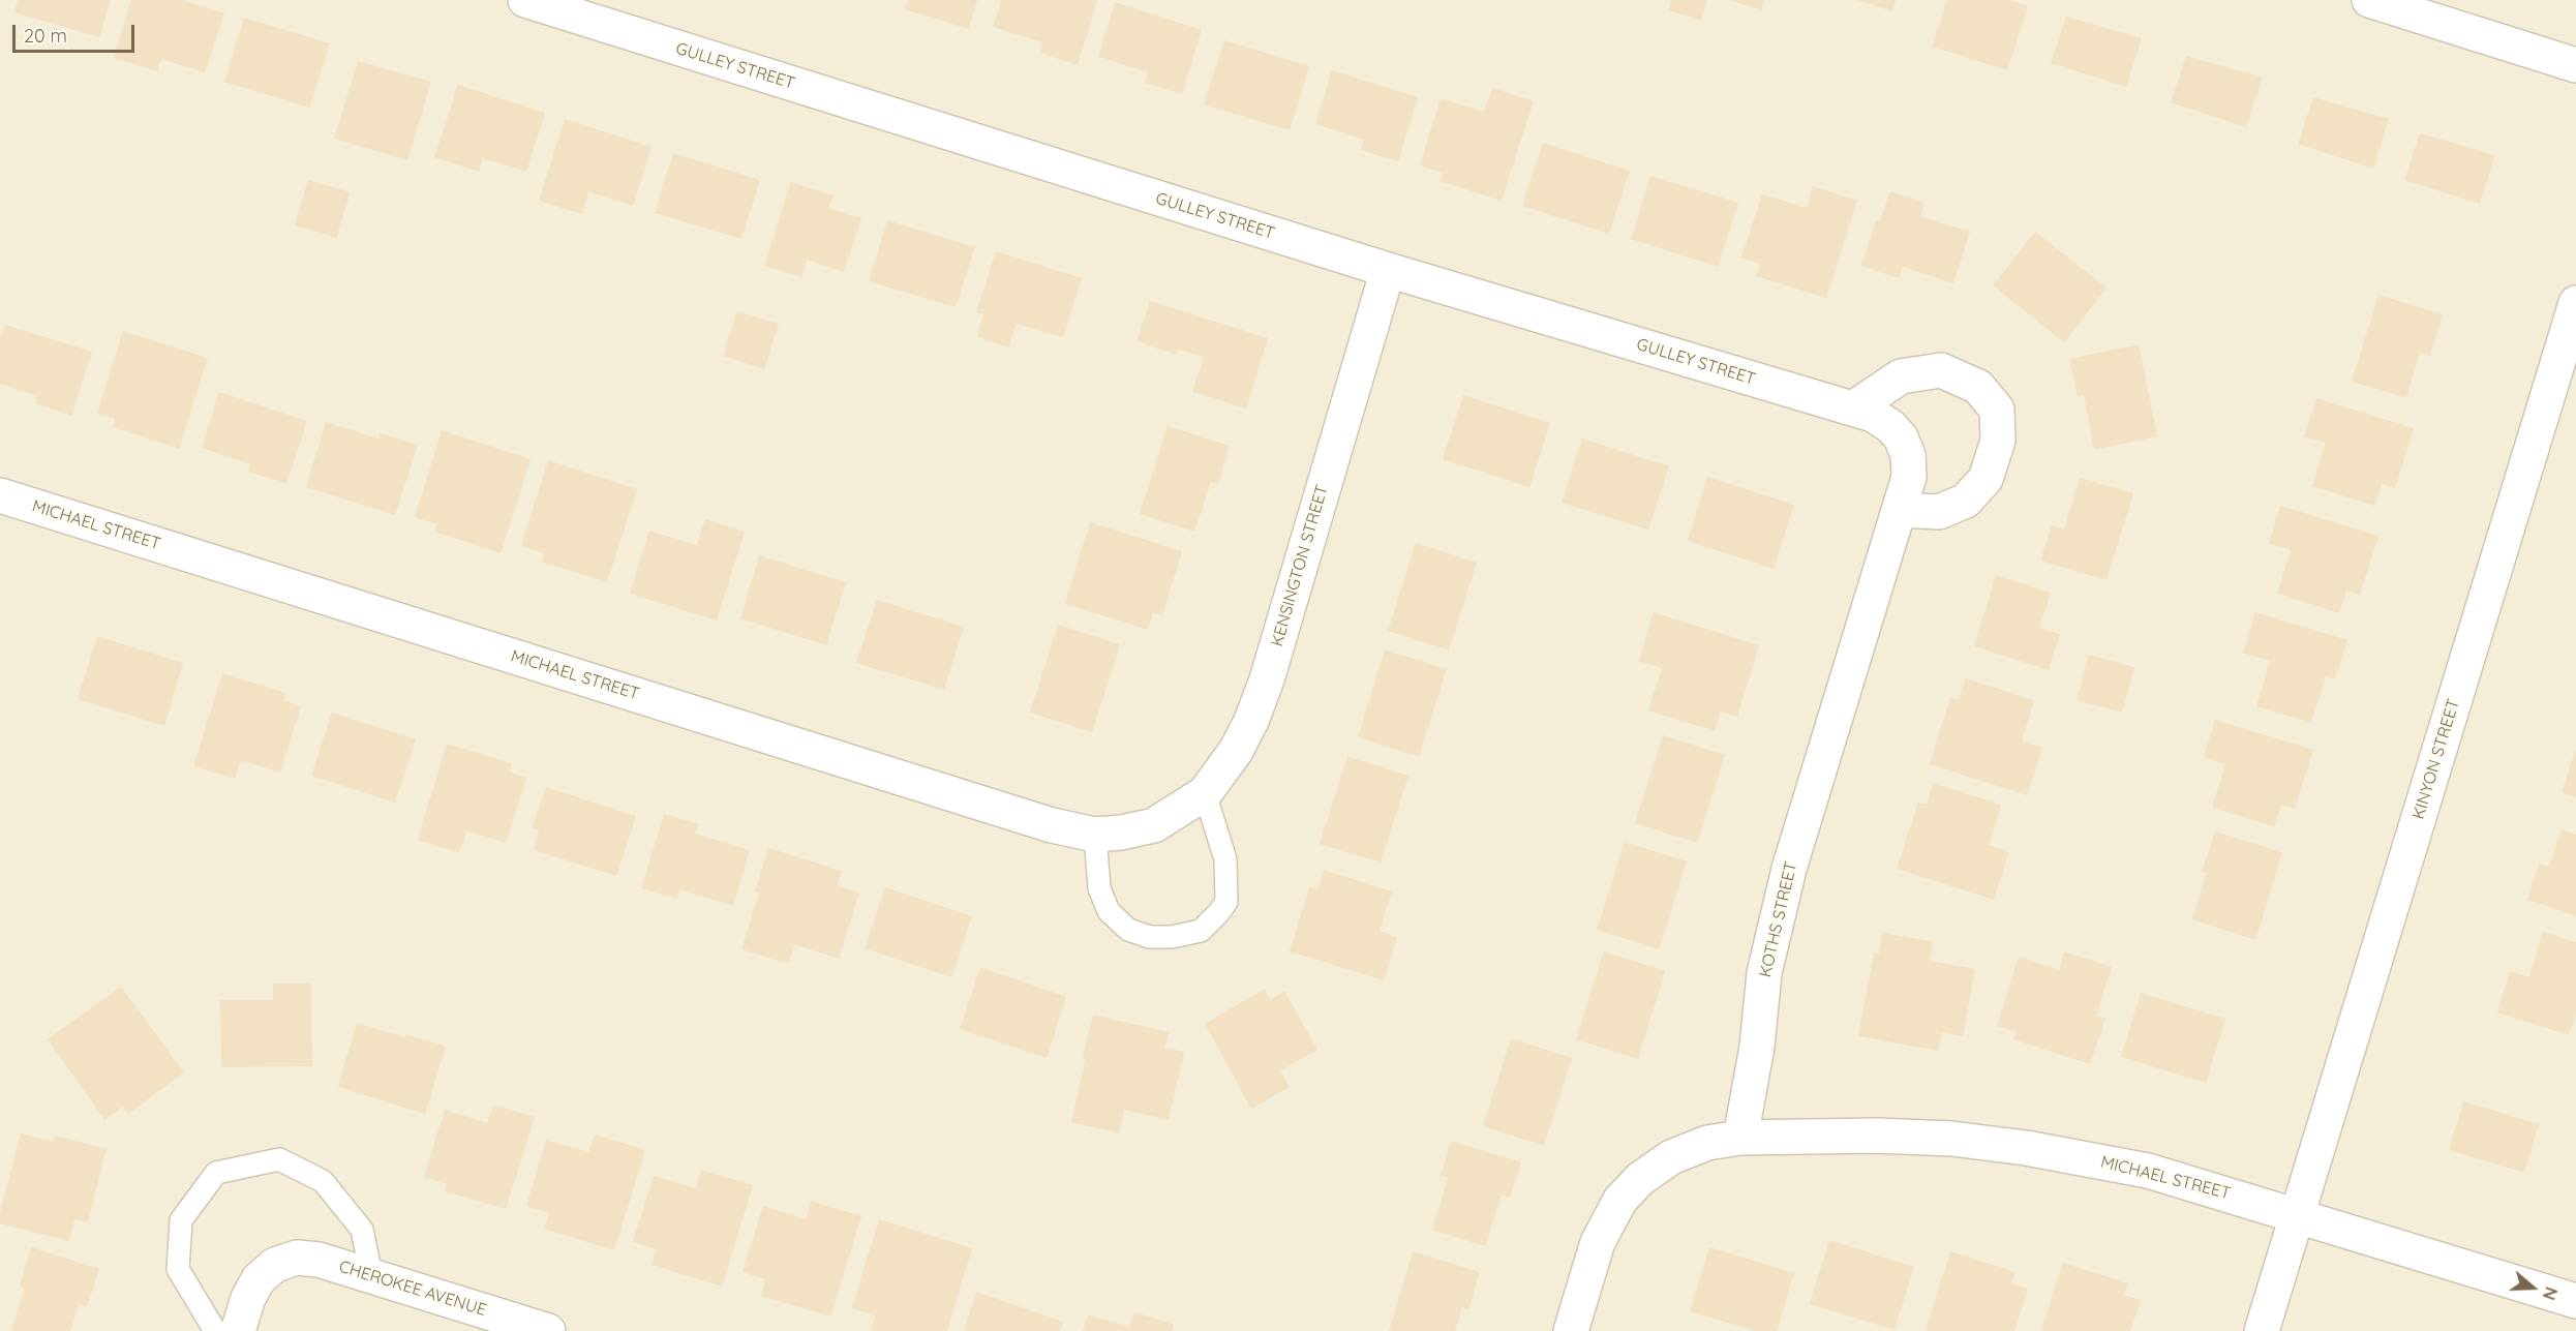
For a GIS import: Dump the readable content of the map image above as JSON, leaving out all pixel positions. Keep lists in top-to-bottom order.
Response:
{
  "streets": {
    "street": [
      "GULLEY STREET",
      "MICHAEL STREET",
      "KENSINGTON STREET",
      "KINYON STREET",
      "KOTHS STREET",
      "CHEROKEE AVENUE"
    ]
  },
  "crossings": [
    ["GULLEY STREET", "KENSINGTON STREET"],
    ["GULLEY STREET", "KOTHS STREET"],
    ["MICHAEL STREET", "KENSINGTON STREET"],
    ["MICHAEL STREET", "KINYON STREET"],
    ["MICHAEL STREET", "KOTHS STREET"]
  ],
  "scale_bar": "20 m",
  "north": "right"
}
